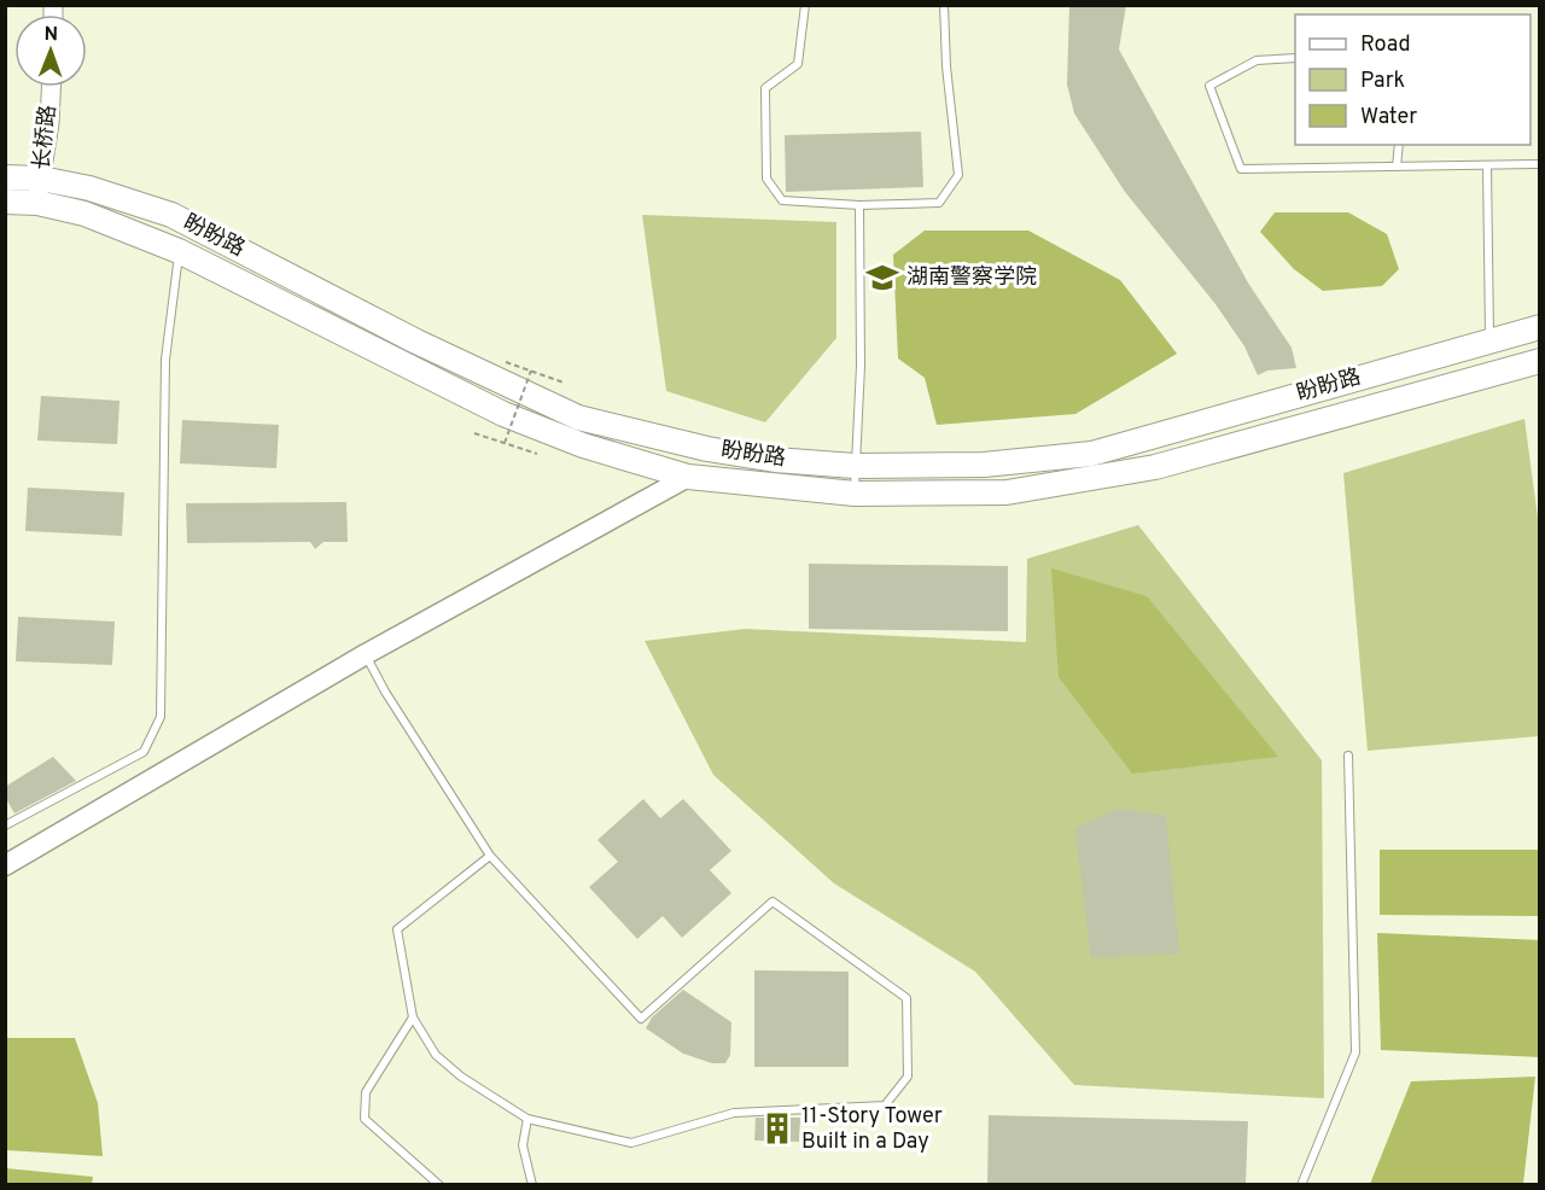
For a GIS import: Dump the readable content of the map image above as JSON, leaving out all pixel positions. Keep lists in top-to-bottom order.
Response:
{
  "streets": {
    "main road": ["盼盼路"],
    "street": ["长桥路"]
  },
  "crossings": [
    ["长桥路", "盼盼路"]
  ],
  "places": {
    "school or university": ["湖南警察学院"],
    "building": ["11-Story Tower Built in a Day"]
  },
  "legend": ["Road", "Park", "Water"],
  "north": "top"
}
